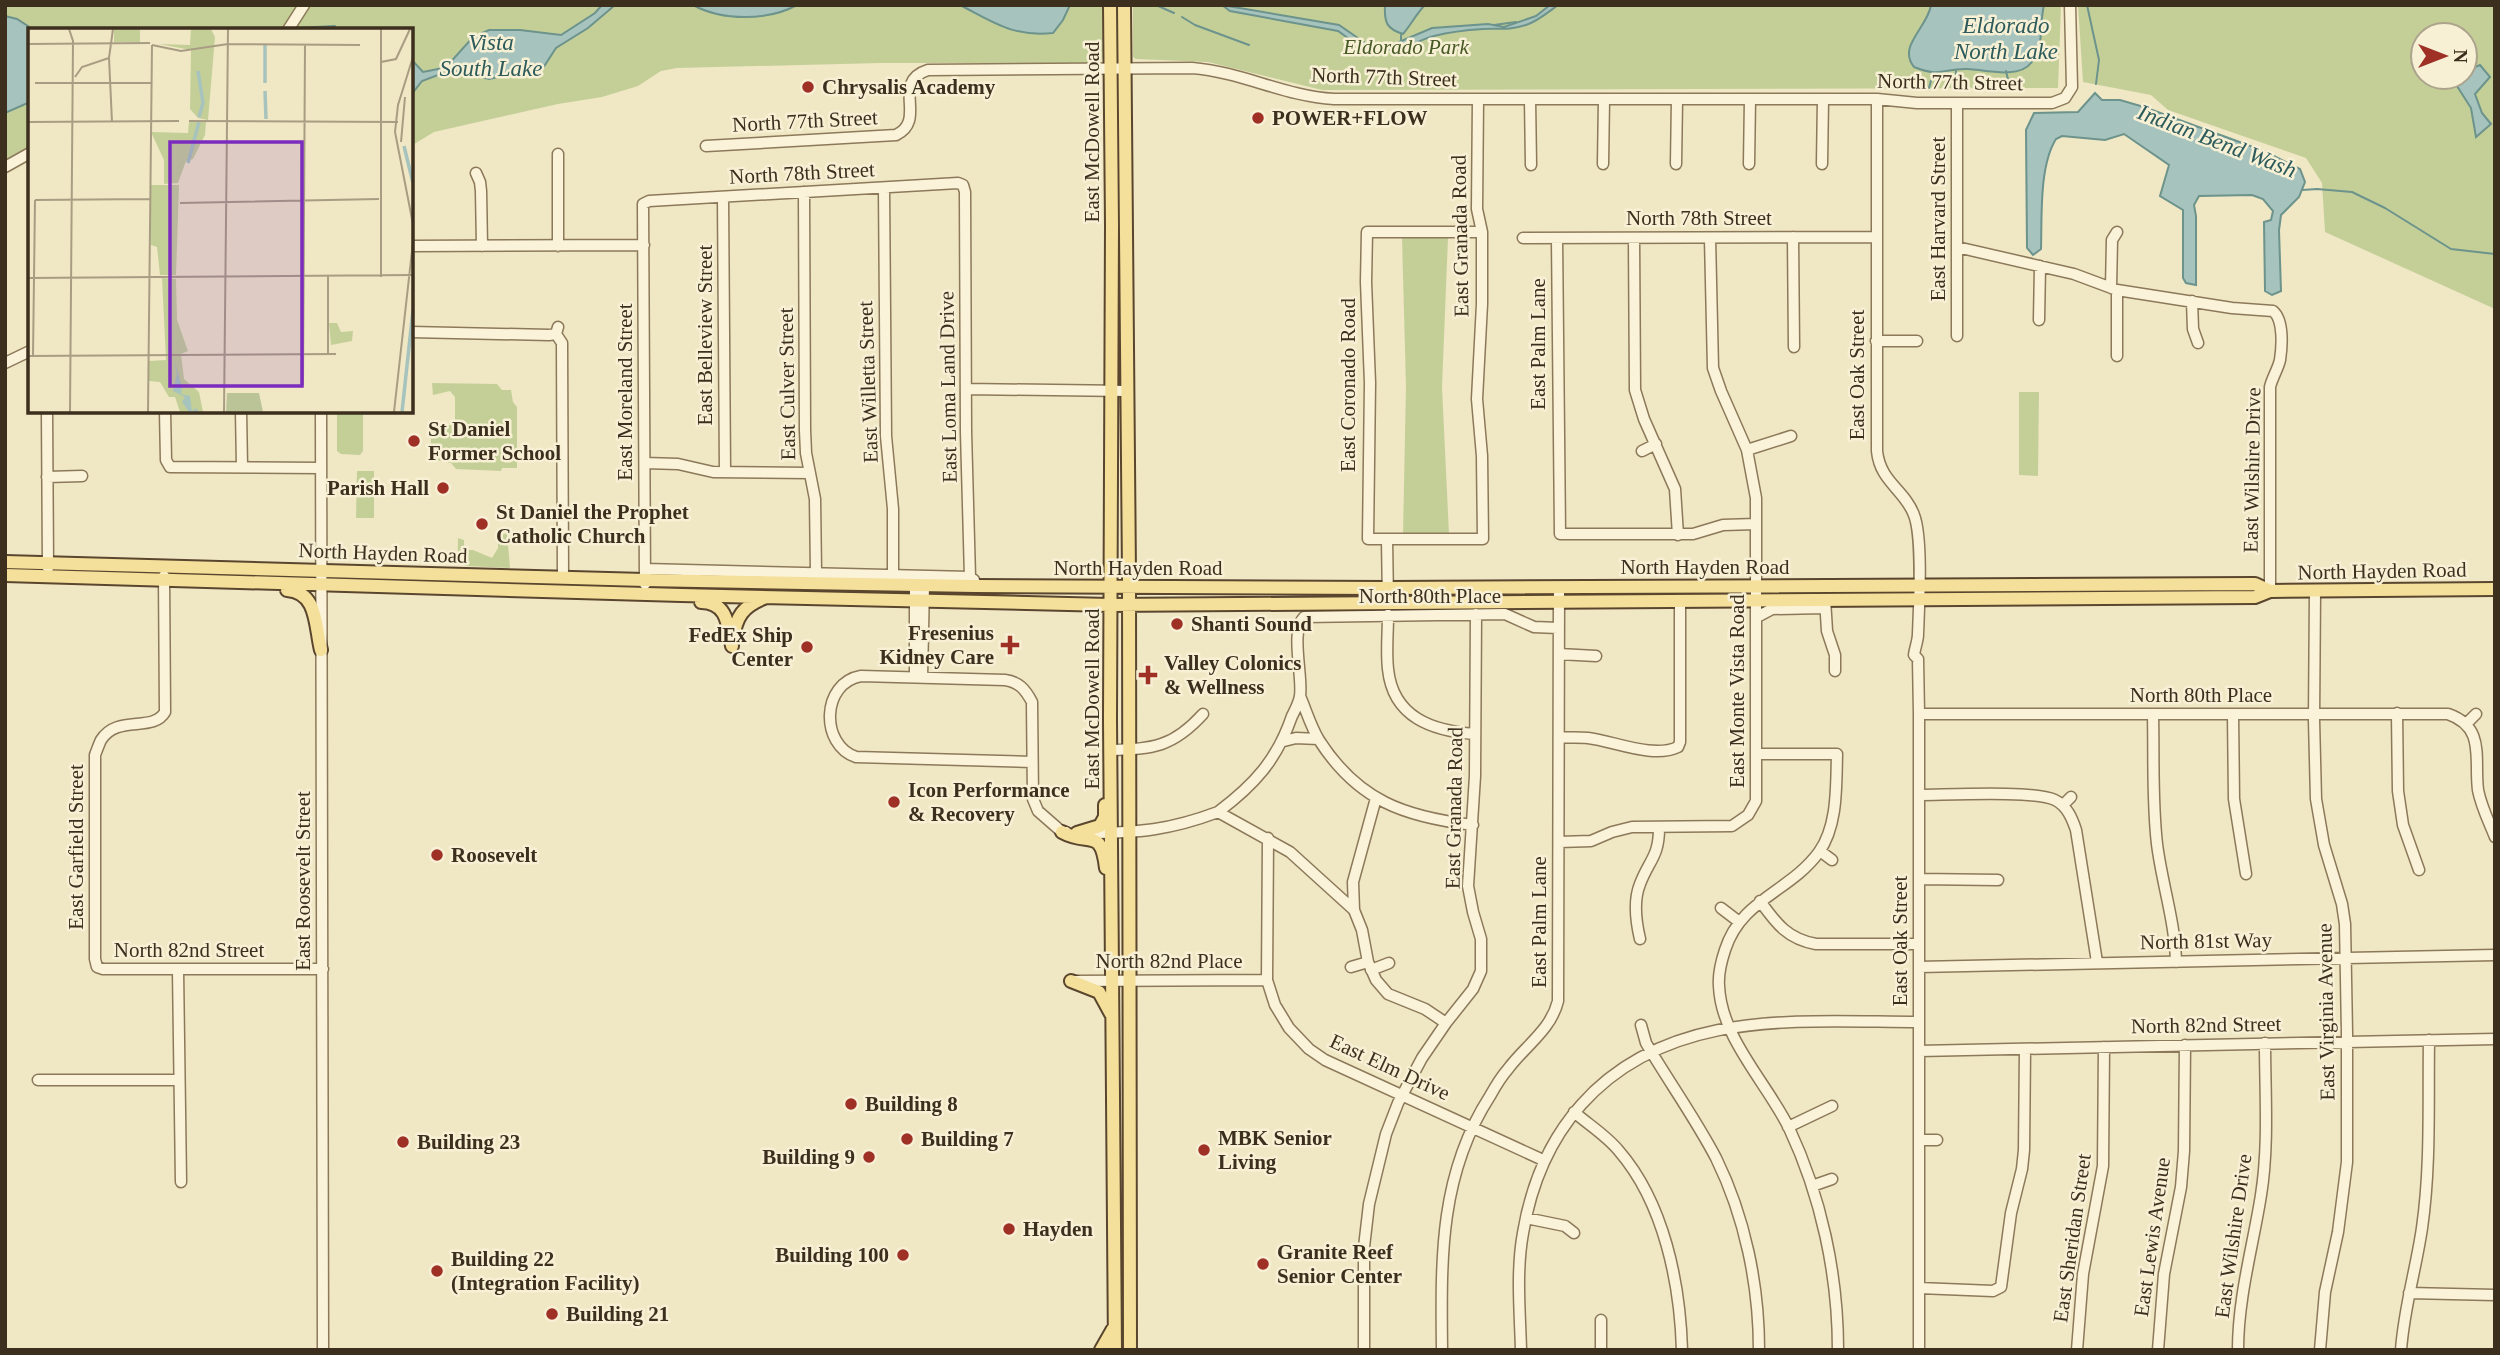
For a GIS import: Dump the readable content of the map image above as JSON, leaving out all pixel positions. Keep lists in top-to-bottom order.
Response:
{
  "streets": {
    "main road": ["East McDowell Road", "North Hayden Road"],
    "street": [
      "North 77th Street",
      "North 78th Street",
      "East Harvard Street",
      "East Granada Road",
      "East Belleview Street",
      "East Palm Lane",
      "East Oak Street",
      "East Willetta Street",
      "East Culver Street",
      "East Coronado Road",
      "East Loma Land Drive",
      "East Moreland Street",
      "East Wilshire Drive",
      "North 80th Place",
      "East Monte Vista Road",
      "East Garfield Street",
      "East Roosevelt Street",
      "North 81st Way",
      "North 82nd Street",
      "North 82nd Place",
      "East Virginia Avenue",
      "East Elm Drive",
      "East Lewis Avenue",
      "East Sheridan Street"
    ]
  },
  "crossings": [
    ["North 77th Street", "East McDowell Road"],
    ["North 77th Street", "East Harvard Street"],
    ["North 77th Street", "East Granada Road"],
    ["North 77th Street", "East Oak Street"],
    ["East McDowell Road", "North Hayden Road"],
    ["East McDowell Road", "North 82nd Place"],
    ["North 78th Street", "East Belleview Street"],
    ["North 78th Street", "East Palm Lane"],
    ["North 78th Street", "East Oak Street"],
    ["North 78th Street", "East Willetta Street"],
    ["North 78th Street", "East Culver Street"],
    ["North 78th Street", "East Loma Land Drive"],
    ["North 78th Street", "East Moreland Street"],
    ["North 78th Street", "East Monte Vista Road"],
    ["East Granada Road", "East Coronado Road"],
    ["East Granada Road", "North 80th Place"],
    ["East Granada Road", "East Elm Drive"],
    ["East Palm Lane", "North Hayden Road"],
    ["East Palm Lane", "North 80th Place"],
    ["East Palm Lane", "East Elm Drive"],
    ["East Oak Street", "North Hayden Road"],
    ["East Oak Street", "North 80th Place"],
    ["East Oak Street", "North 81st Way"],
    ["East Oak Street", "North 82nd Street"],
    ["East Willetta Street", "North Hayden Road"],
    ["East Culver Street", "North Hayden Road"],
    ["East Loma Land Drive", "North Hayden Road"],
    ["East Moreland Street", "North Hayden Road"],
    ["East Wilshire Drive", "North Hayden Road"],
    ["East Wilshire Drive", "North 82nd Street"],
    ["North Hayden Road", "North 80th Place"],
    ["North Hayden Road", "East Monte Vista Road"],
    ["North Hayden Road", "East Garfield Street"],
    ["North Hayden Road", "East Roosevelt Street"],
    ["North Hayden Road", "East Virginia Avenue"],
    ["North 80th Place", "East Virginia Avenue"],
    ["East Garfield Street", "North 82nd Street"],
    ["East Roosevelt Street", "North 82nd Street"],
    ["North 81st Way", "East Virginia Avenue"],
    ["North 82nd Street", "East Virginia Avenue"],
    ["North 82nd Street", "East Lewis Avenue"],
    ["North 82nd Street", "East Sheridan Street"],
    ["North 82nd Place", "East Elm Drive"]
  ],
  "water": ["Eldorado North Lake", "Vista South Lake", "Indian Bend Wash"],
  "parks": ["Eldorado Park"],
  "places": {
    "other": [
      "Chrysalis Academy",
      "POWER+FLOW",
      "St Daniel Former School",
      "Parish Hall",
      "St Daniel the Prophet Catholic Church",
      "Shanti Sound",
      "FedEx Ship Center",
      "Icon Performance & Recovery",
      "Roosevelt",
      "Building 8",
      "Building 7",
      "Building 23",
      "MBK Senior Living",
      "Building 9",
      "Hayden",
      "Building 100",
      "Granite Reef Senior Center",
      "Building 22 (Integration Facility)",
      "Building 21"
    ],
    "health": ["Fresenius Kidney Care", "Valley Colonics & Wellness"]
  },
  "north": "right"
}
